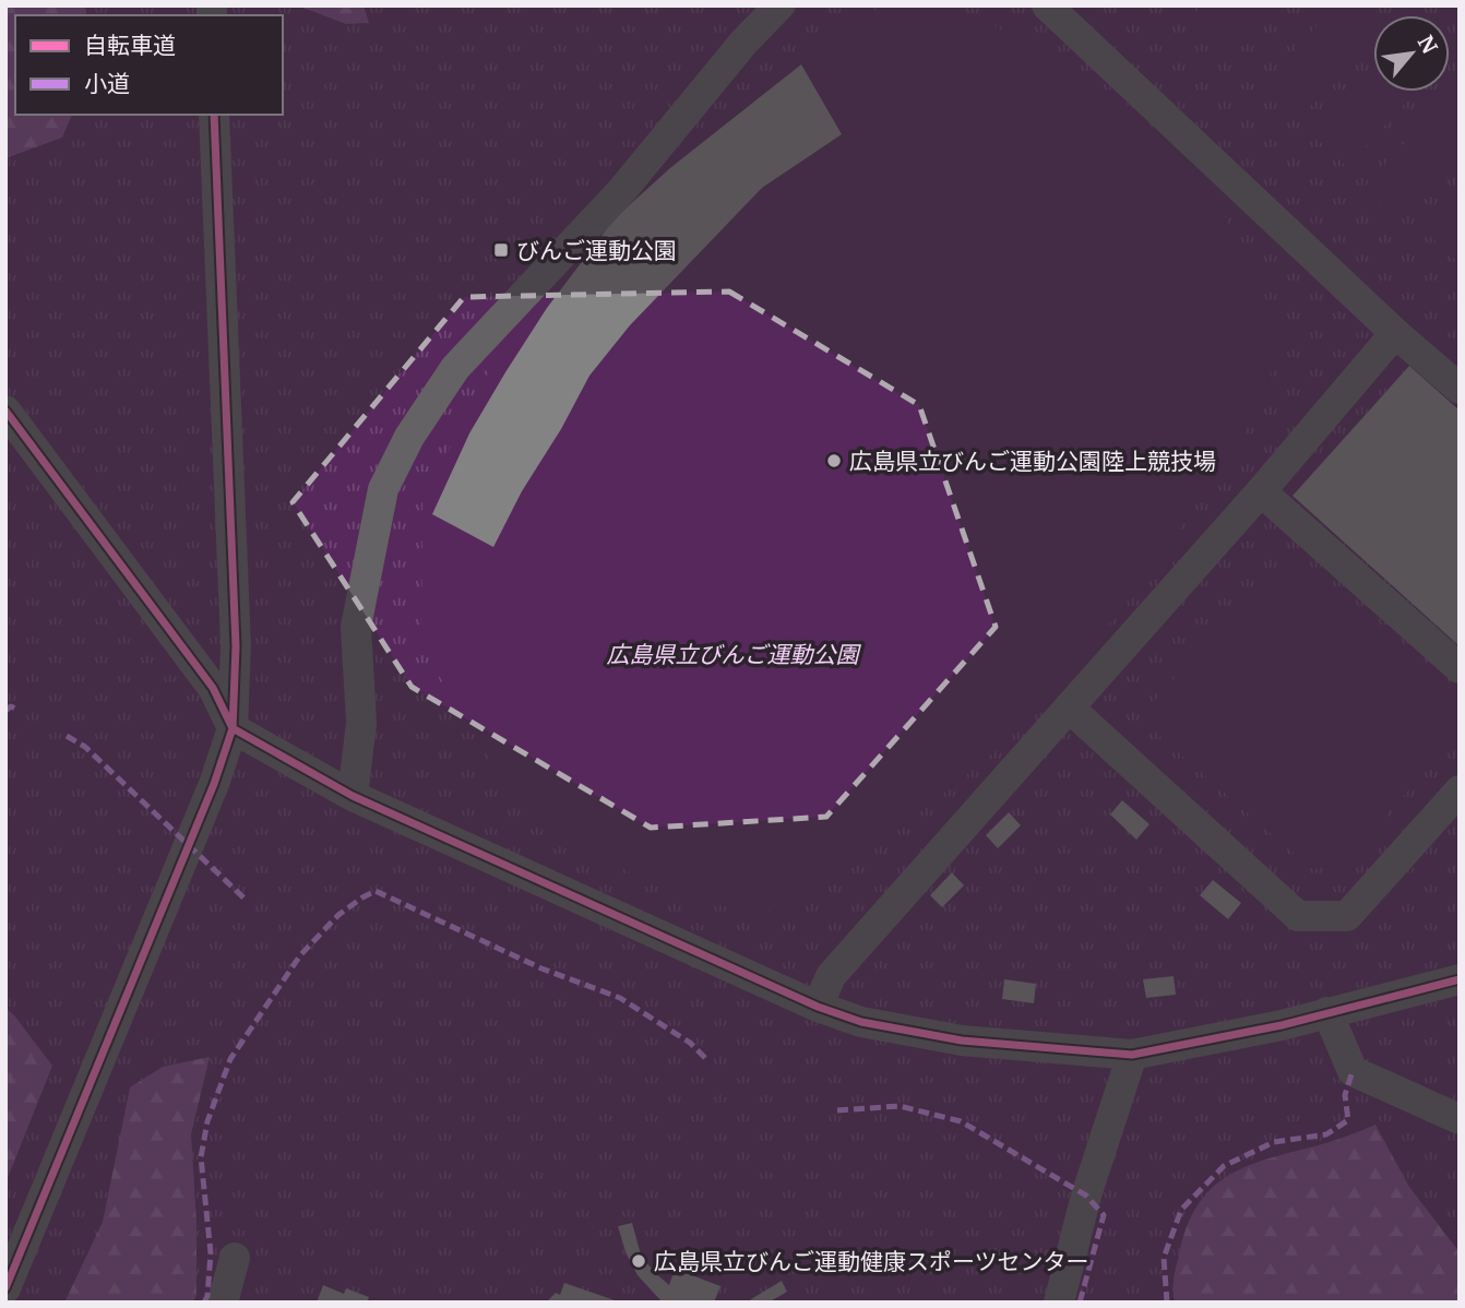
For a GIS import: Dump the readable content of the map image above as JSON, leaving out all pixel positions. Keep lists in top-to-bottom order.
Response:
{
  "parks": ["広島県立びんご運動公園"],
  "places": {
    "transit": ["びんご運動公園"],
    "other": ["広島県立びんご運動公園陸上競技場", "広島県立びんご運動健康スポーツセンター"]
  },
  "legend": ["自転車道", "小道"],
  "north": "top right"
}
